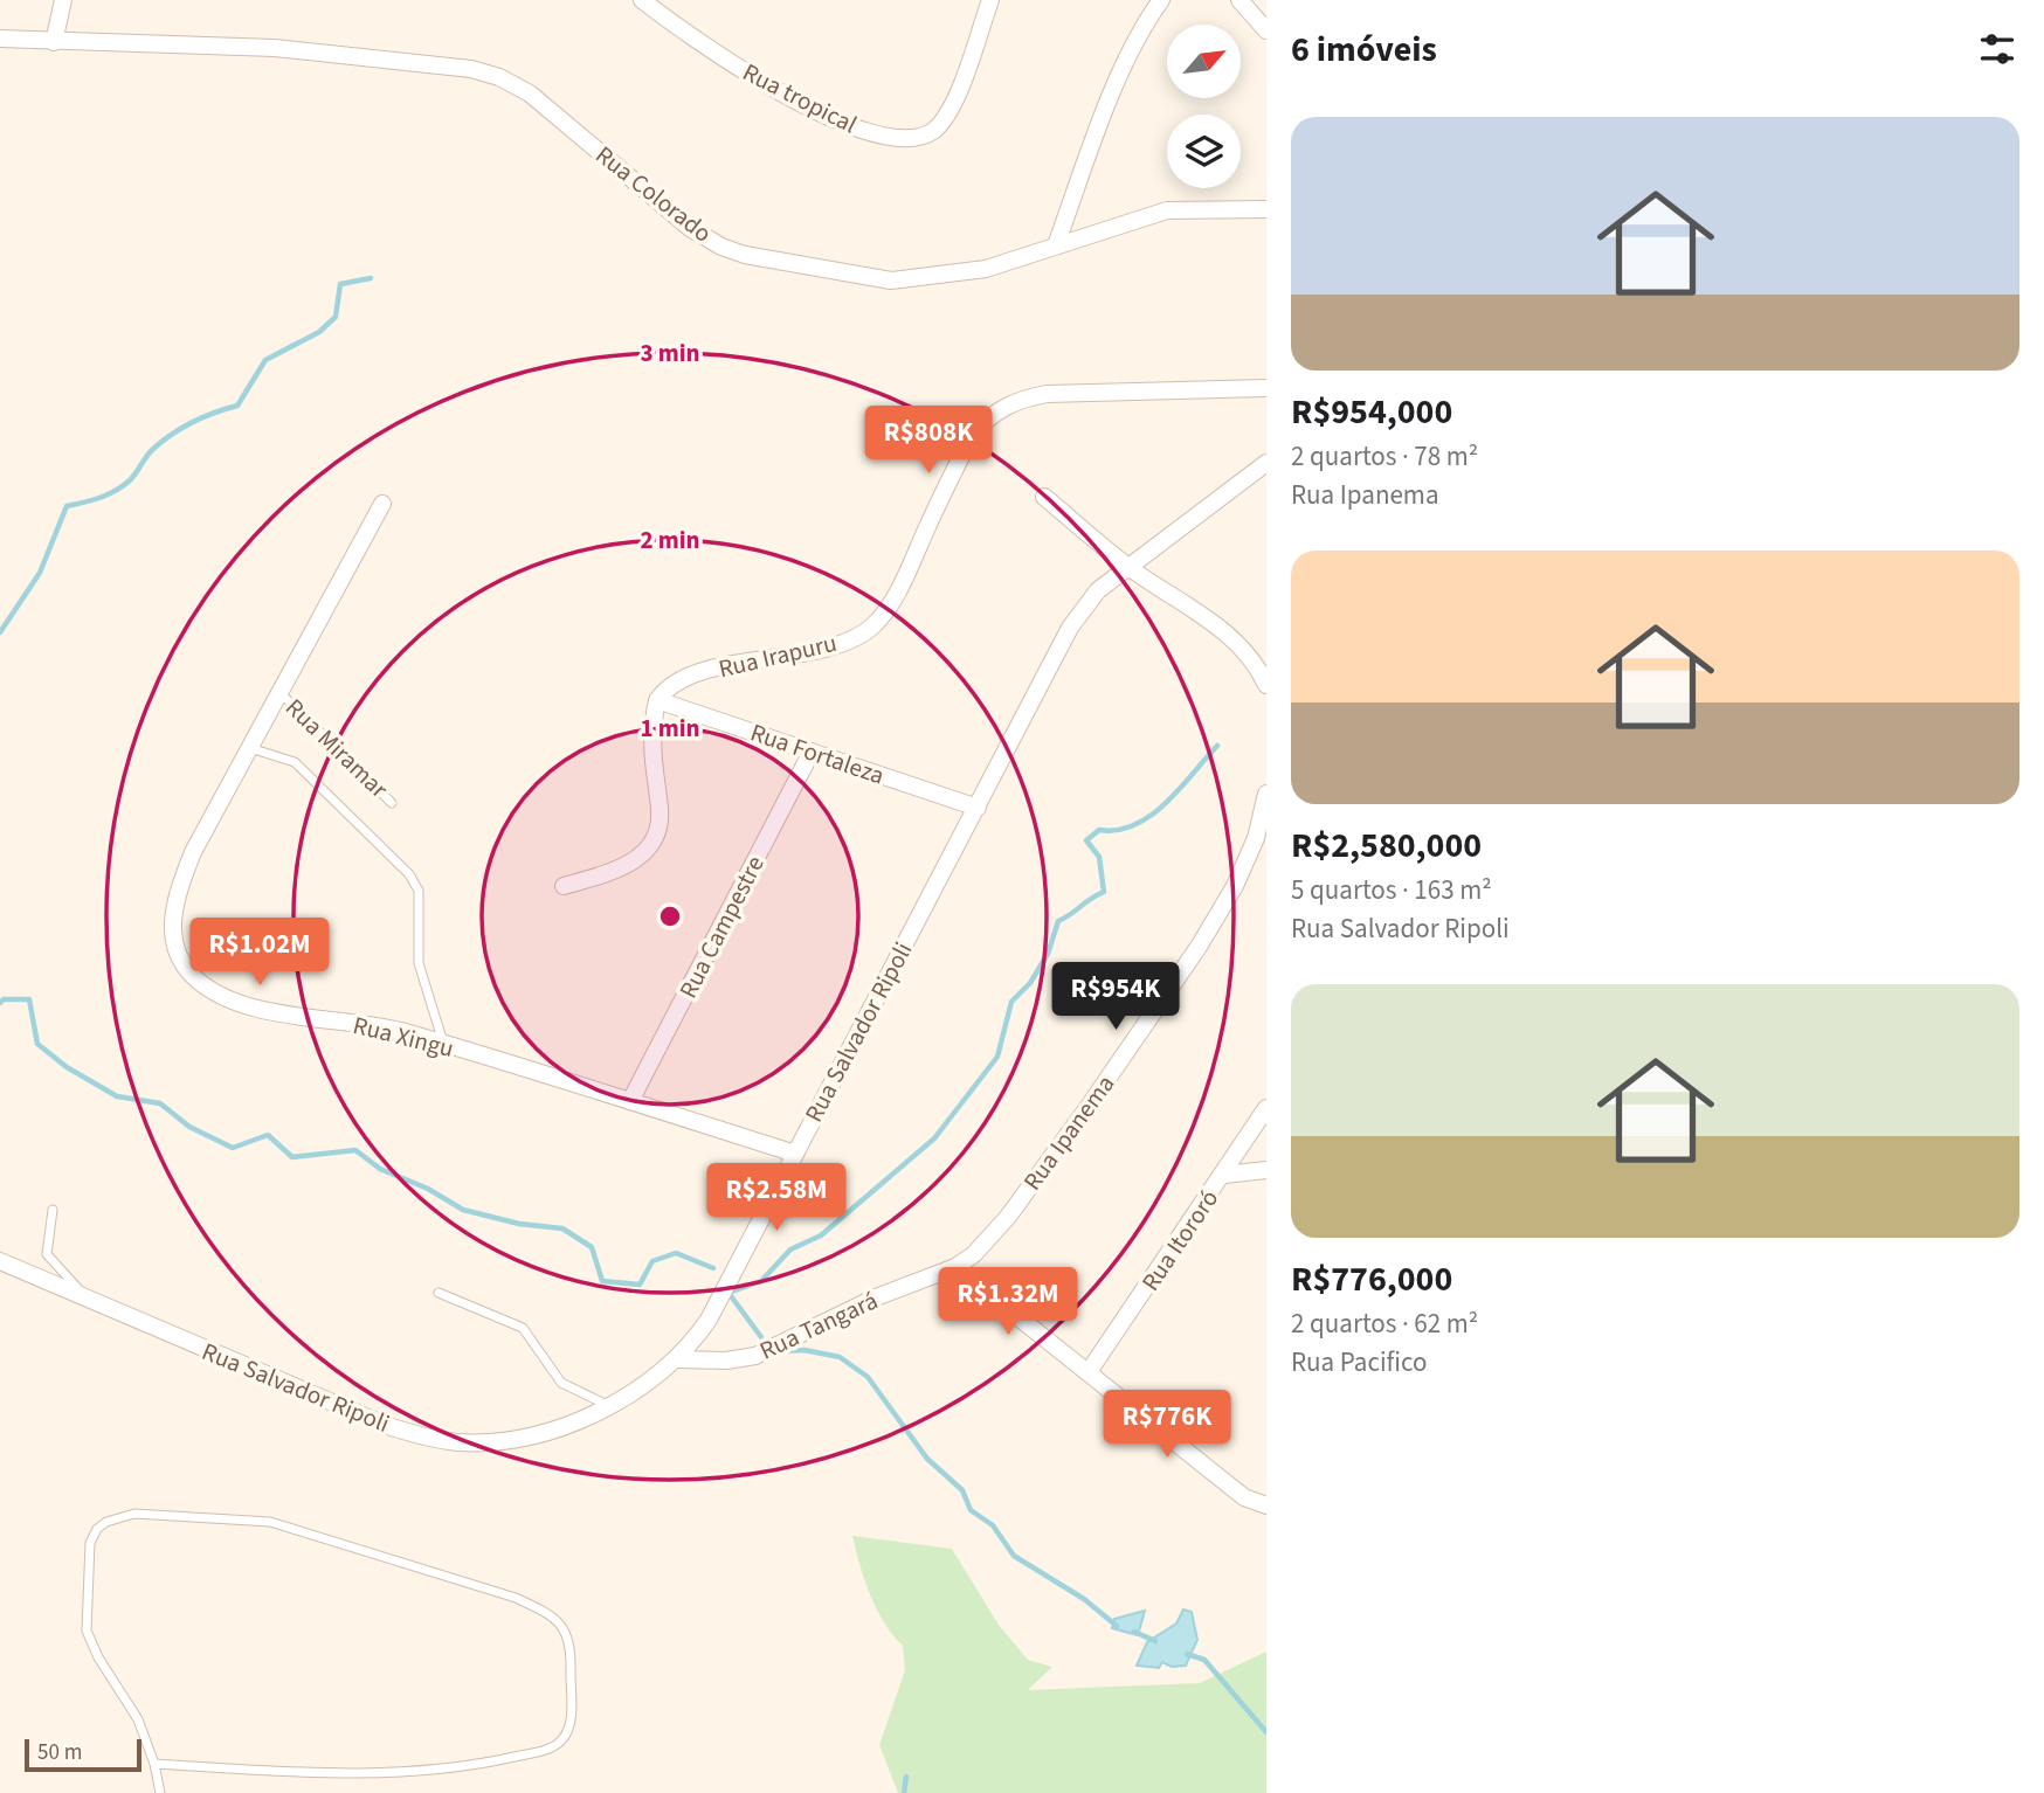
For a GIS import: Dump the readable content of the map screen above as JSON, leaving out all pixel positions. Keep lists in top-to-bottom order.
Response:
{
  "streets": {
    "street": [
      "Rua tropical",
      "Rua Colorado",
      "Rua Irapuru",
      "Rua Fortaleza",
      "Rua Campestre",
      "Rua Salvador Ripoli",
      "Rua Xingu",
      "Rua Ipanema",
      "Rua Itororó",
      "Rua Tangará"
    ],
    "lane": ["Rua Miramar"]
  },
  "crossings": [
    ["Rua Irapuru", "Rua Fortaleza"],
    ["Rua Miramar", "Rua Xingu"],
    ["Rua Fortaleza", "Rua Campestre"],
    ["Rua Fortaleza", "Rua Salvador Ripoli"],
    ["Rua Campestre", "Rua Xingu"],
    ["Rua Salvador Ripoli", "Rua Xingu"],
    ["Rua Salvador Ripoli", "Rua Tangará"],
    ["Rua Ipanema", "Rua Tangará"]
  ],
  "scale_bar": "50 m",
  "north": "top right",
  "page": {
    "heading": "6 imóveis",
    "list": [
      {
        "name": "R$954,000",
        "note": "2 quartos · 78 m² · Rua Ipanema"
      },
      {
        "name": "R$2,580,000",
        "note": "5 quartos · 163 m² · Rua Salvador Ripoli"
      },
      {
        "name": "R$776,000",
        "note": "2 quartos · 62 m² · Rua Pacifico"
      }
    ],
    "price": [
      "R$808K",
      "R$1.02M",
      "R$954K",
      "R$2.58M",
      "R$1.32M",
      "R$776K"
    ],
    "scale": "50 m"
  },
  "rings": ["3 min", "2 min", "1 min"]
}
